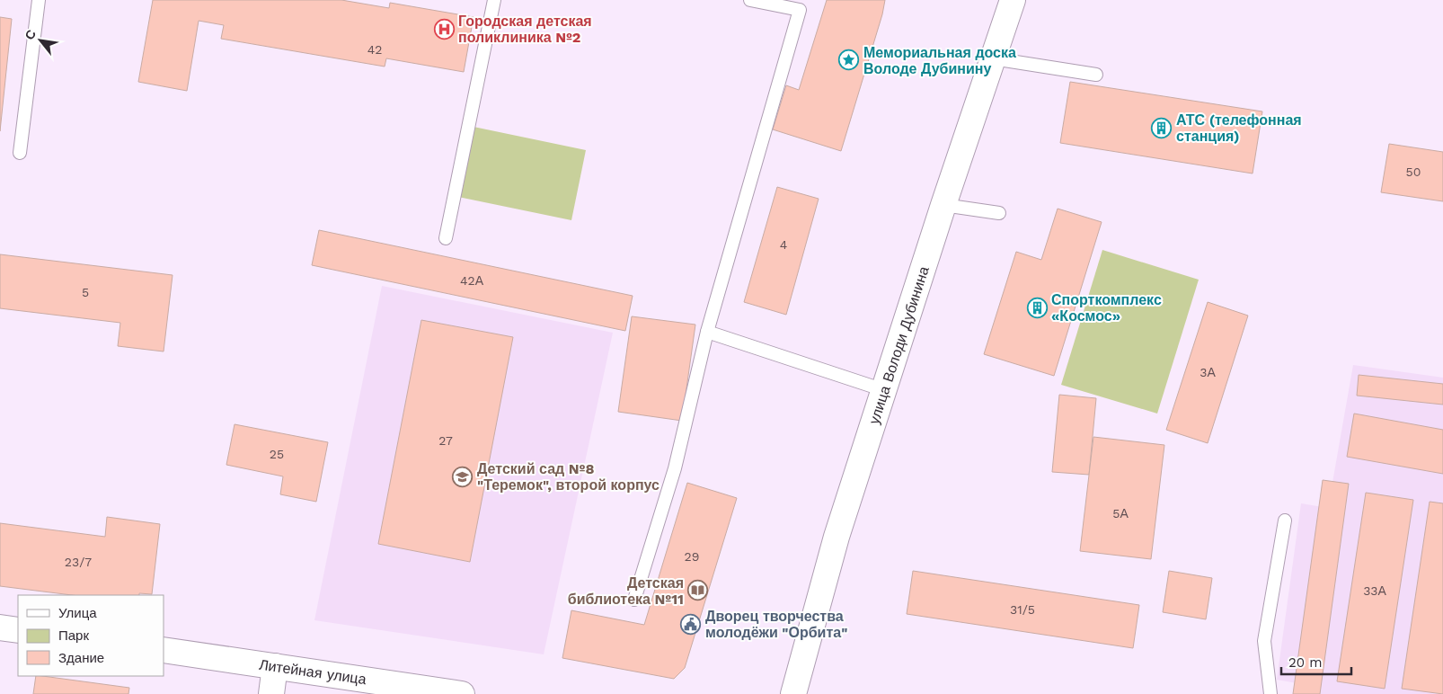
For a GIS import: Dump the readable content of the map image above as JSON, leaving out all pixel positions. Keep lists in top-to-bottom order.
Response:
{
  "streets": {
    "street": ["улица Володи Дубинина", "Литейная улица"]
  },
  "places": {
    "hospital": ["Городская детская поликлиника №2"],
    "place": ["Мемориальная доска Володе Дубинину"],
    "building": ["АТС (телефонная станция)", "Спорткомплекс «Космос»"],
    "school or university": ["Детский сад №8 \"Теремок\", второй корпус"],
    "library": ["Детская библиотека №11"],
    "public building": ["Дворец творчества молодёжи \"Орбита\""]
  },
  "house_numbers": [
    "42",
    "50",
    "4",
    "42А",
    "5",
    "3А",
    "27",
    "25",
    "5А",
    "29",
    "23/7",
    "33А",
    "31/5"
  ],
  "legend": ["Улица", "Парк", "Здание"],
  "scale_bar": "20 m",
  "north": "top left"
}
